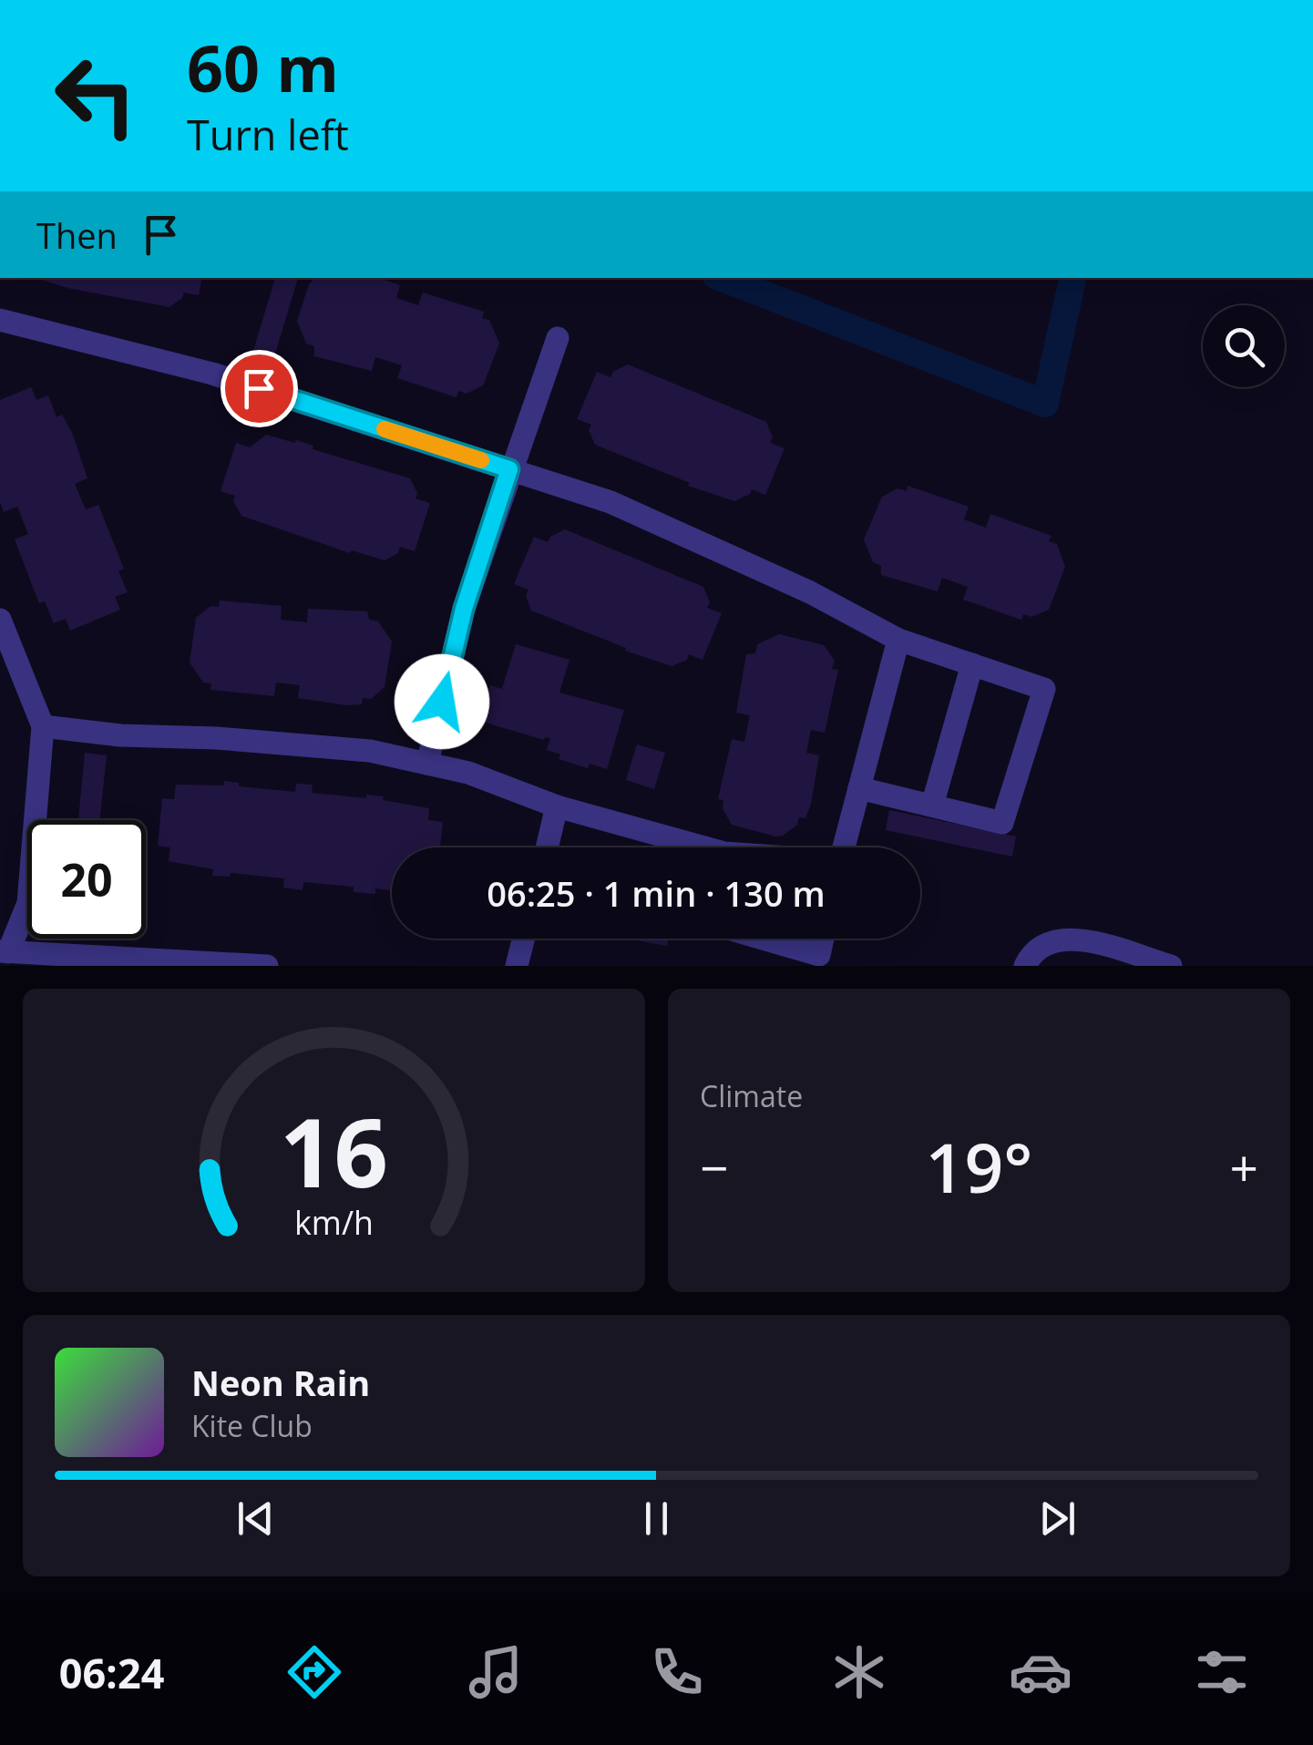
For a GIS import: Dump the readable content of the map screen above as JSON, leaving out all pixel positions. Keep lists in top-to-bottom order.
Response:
{
  "page": {
    "turn": ["60 m", "Turn left"],
    "then": "Then",
    "limit": "20",
    "trip": "06:25 · 1 min · 130 m",
    "tile": "Climate",
    "heat": ["−", "19°", "+"],
    "song": ["Neon Rain", "Kite Club"],
    "tabs": "06:24",
    "gauge": ["16", "km/h"]
  }
}
